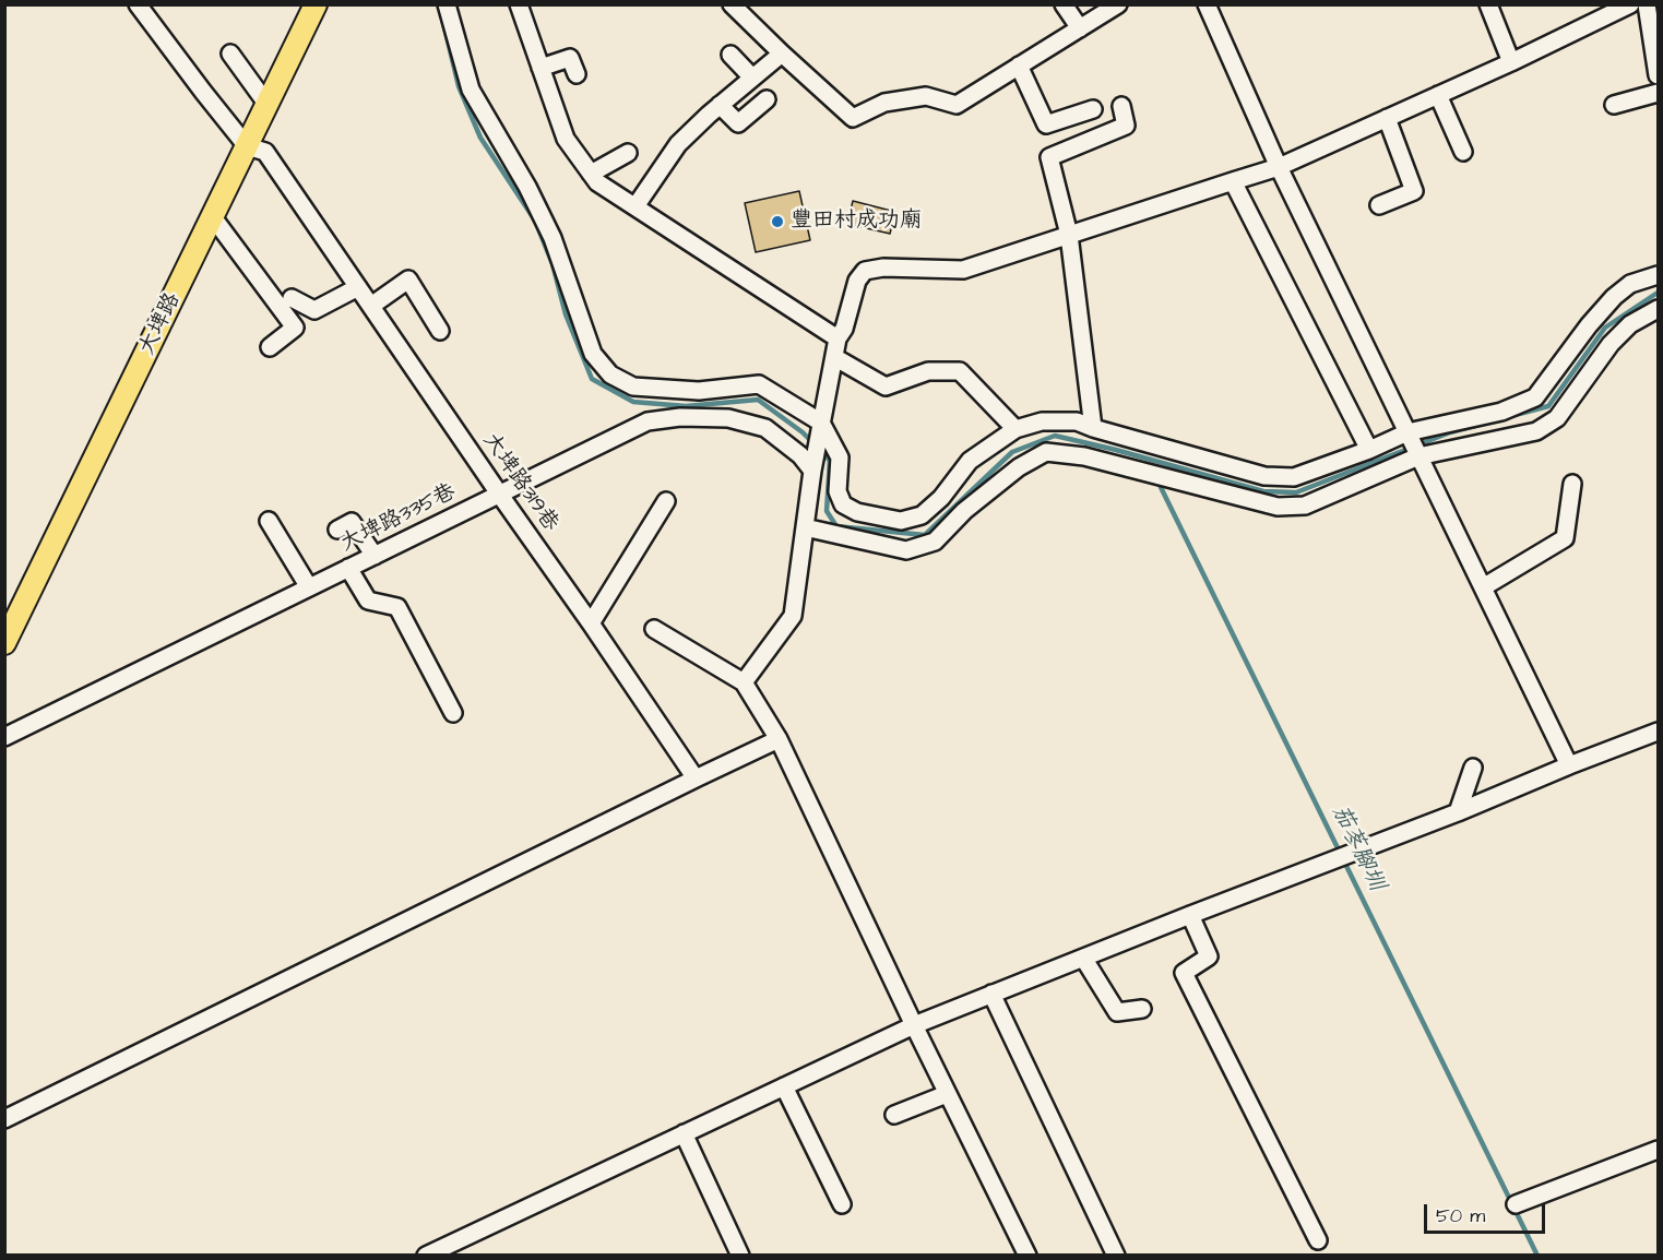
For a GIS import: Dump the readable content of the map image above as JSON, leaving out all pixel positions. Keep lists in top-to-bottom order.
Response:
{
  "streets": {
    "main road": ["大埤路"],
    "street": ["大埤路319巷", "大埤路335巷"]
  },
  "crossings": [
    ["大埤路", "大埤路319巷"],
    ["大埤路319巷", "大埤路335巷"]
  ],
  "water": ["茄苳腳圳"],
  "places": ["豐田村成功廟"],
  "scale_bar": "50 m"
}
